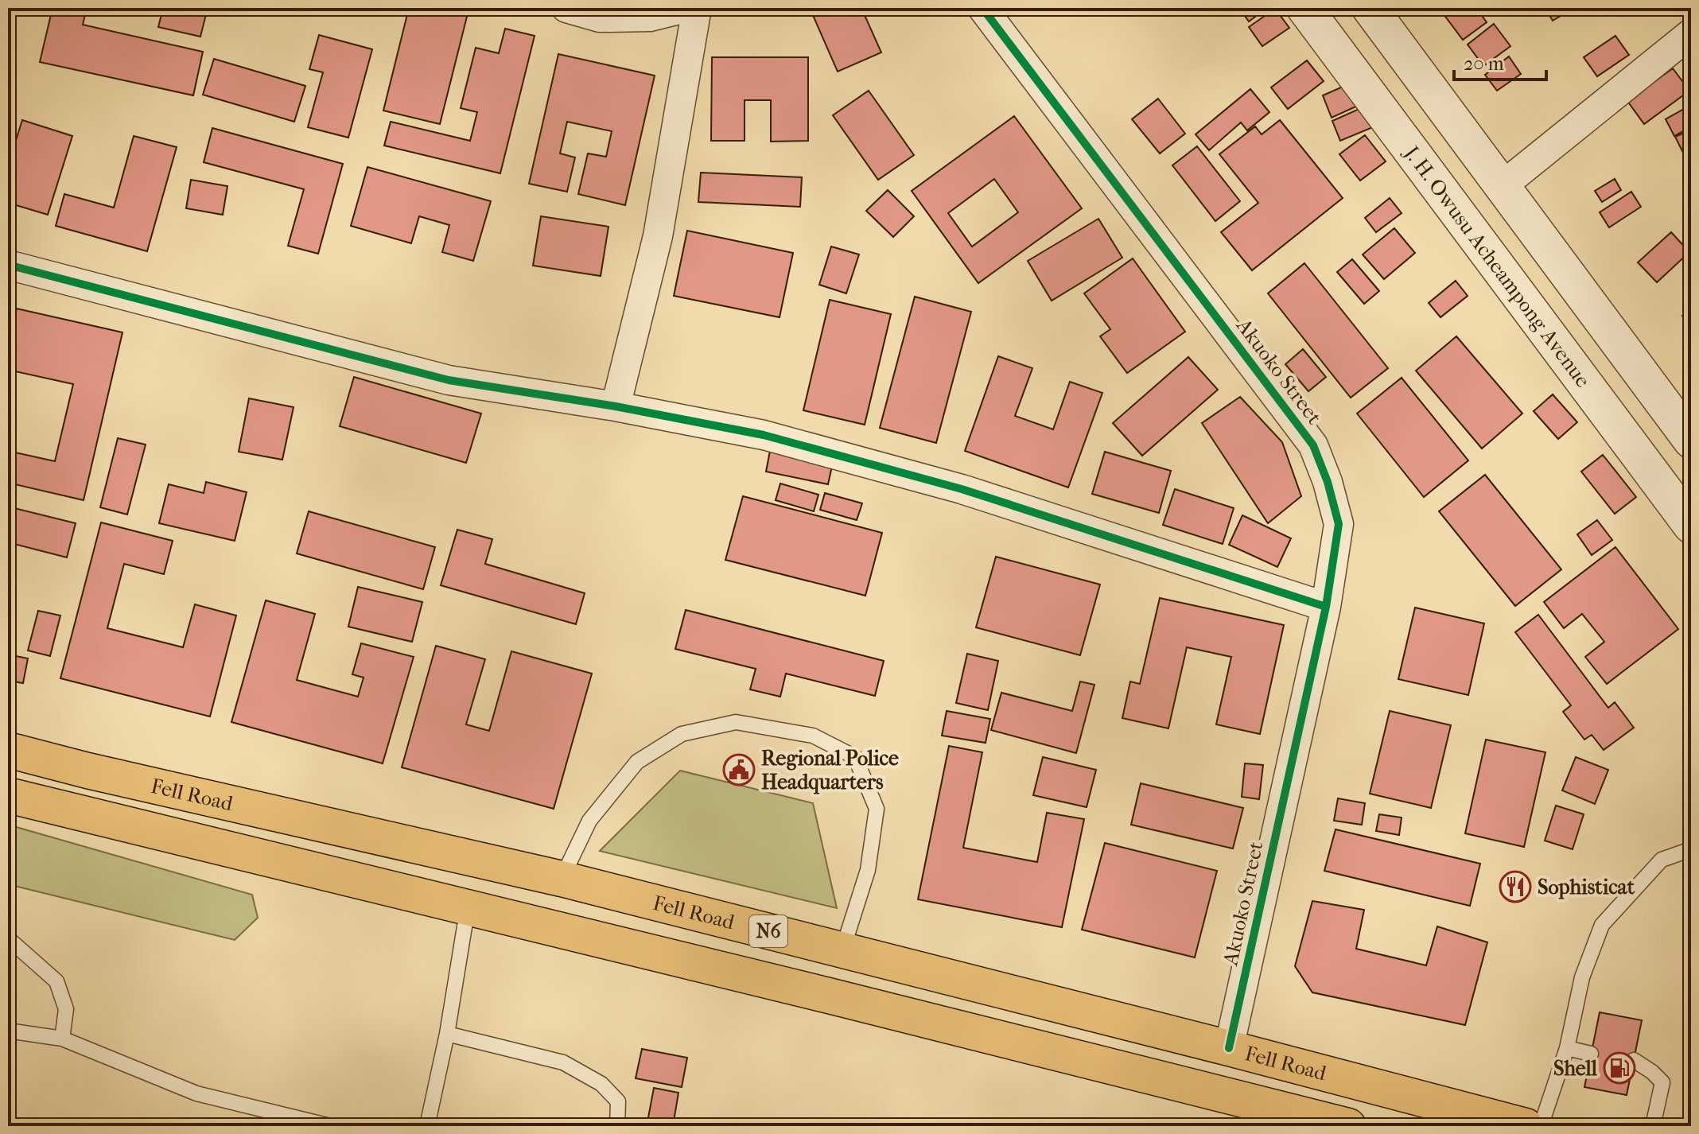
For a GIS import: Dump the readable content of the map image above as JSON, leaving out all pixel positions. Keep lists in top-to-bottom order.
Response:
{
  "streets": {
    "main road": ["Fell Road", "N6"],
    "street": ["J. H. Owusu Acheampong Avenue", "Akuoko Street"]
  },
  "crossings": [
    ["Akuoko Street", "Fell Road"]
  ],
  "places": {
    "public building": ["Regional Police Headquarters"],
    "restaurant": ["Sophisticat"],
    "fuel station": ["Shell"]
  },
  "scale_bar": "20 m"
}
